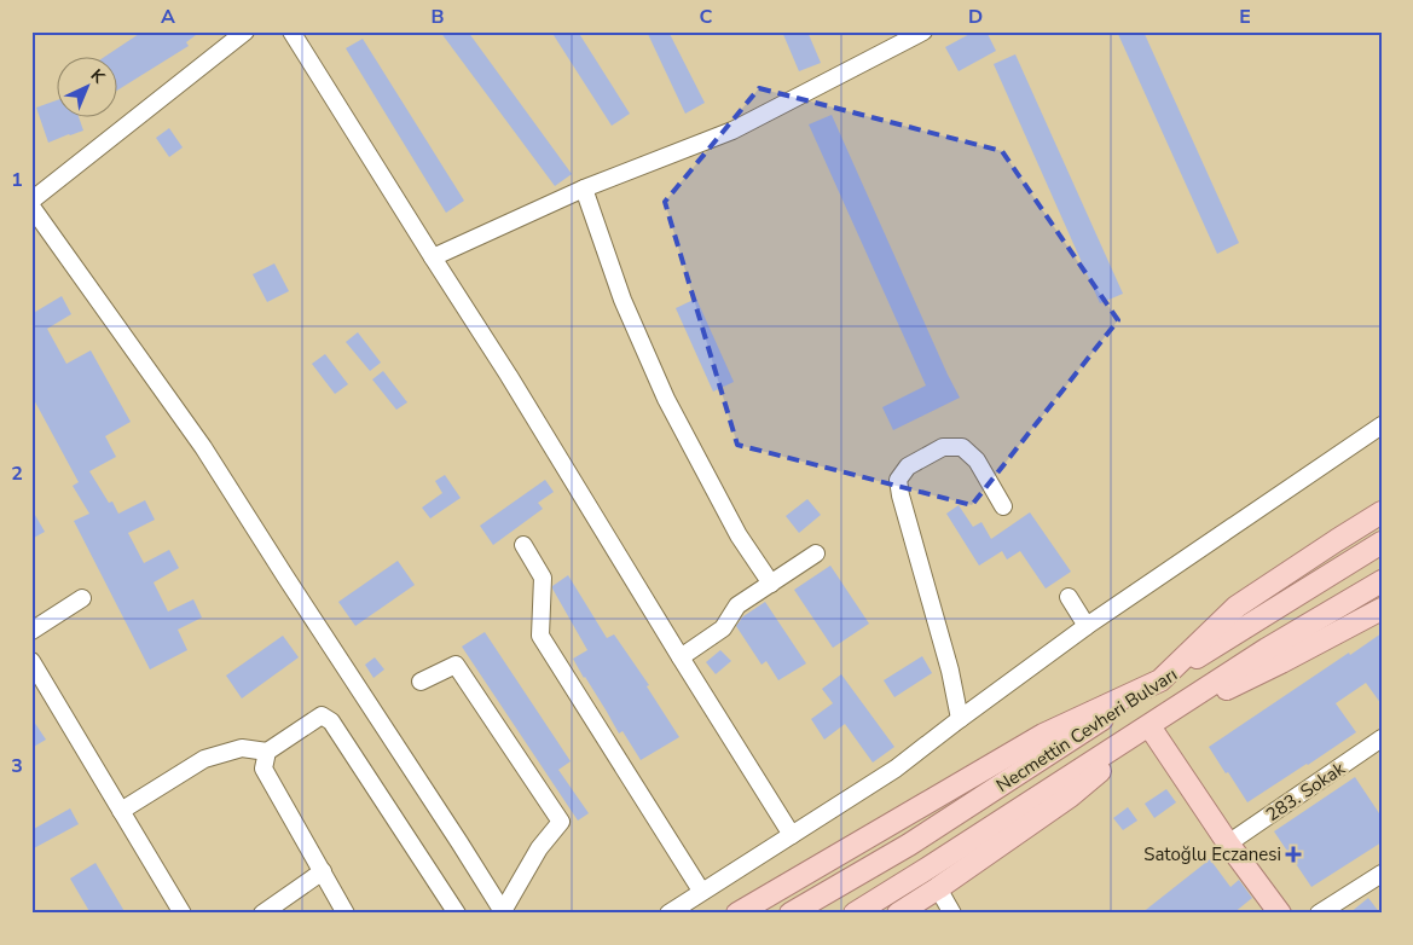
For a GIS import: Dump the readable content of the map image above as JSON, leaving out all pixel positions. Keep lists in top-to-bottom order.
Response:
{
  "streets": {
    "main road": ["Necmettin Cevheri Bulvarı"],
    "street": ["283. Sokak"]
  },
  "places": {
    "health": ["Satoğlu Eczanesi"]
  },
  "north": "top right",
  "grid": {
    "columns": [
      "A",
      "B",
      "C",
      "D",
      "E"
    ],
    "rows": ["1", "2", "3"]
  }
}
